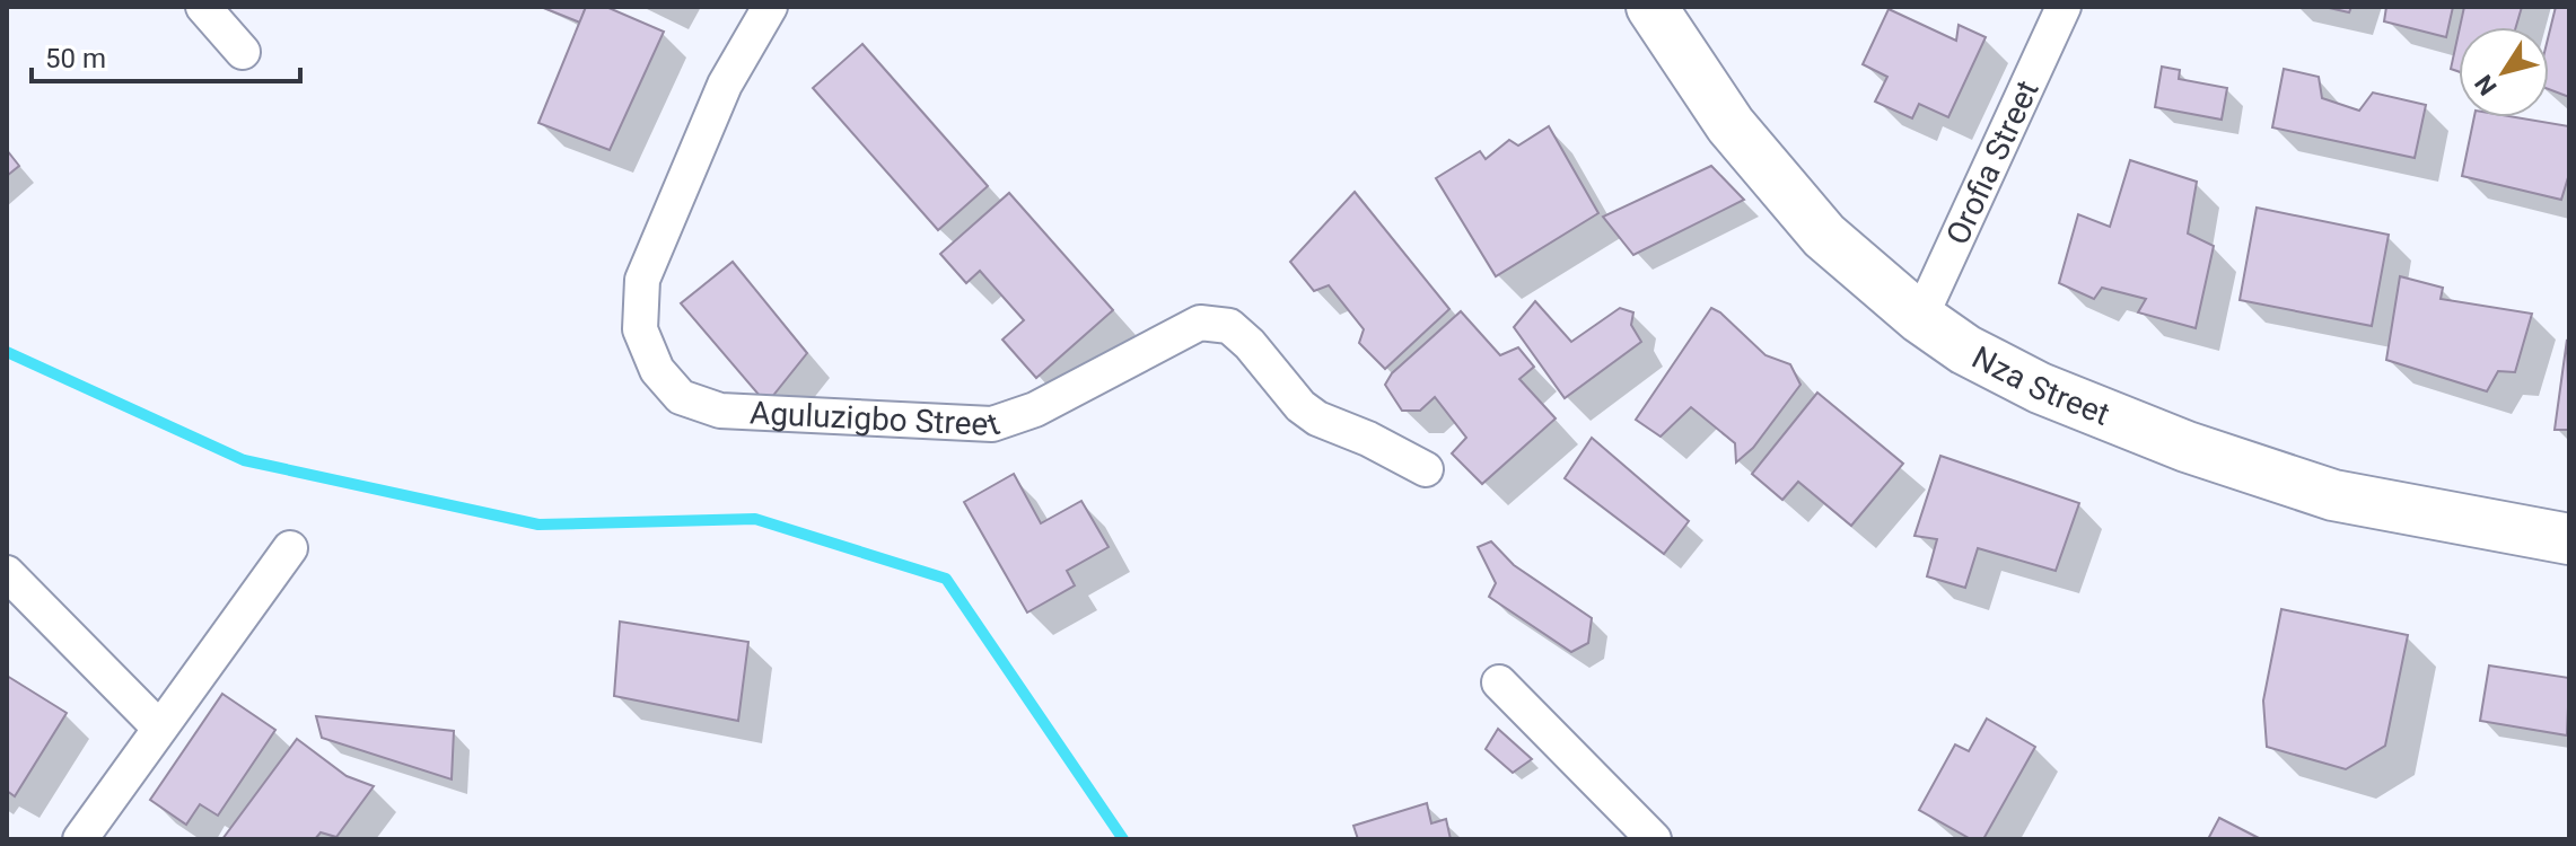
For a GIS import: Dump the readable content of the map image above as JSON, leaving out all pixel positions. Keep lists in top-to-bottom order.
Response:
{
  "streets": {
    "street": ["Orofia Street", "Nza Street", "Aguluzigbo Street"]
  },
  "crossings": [
    ["Orofia Street", "Nza Street"]
  ],
  "scale_bar": "50 m",
  "north": "bottom left"
}
